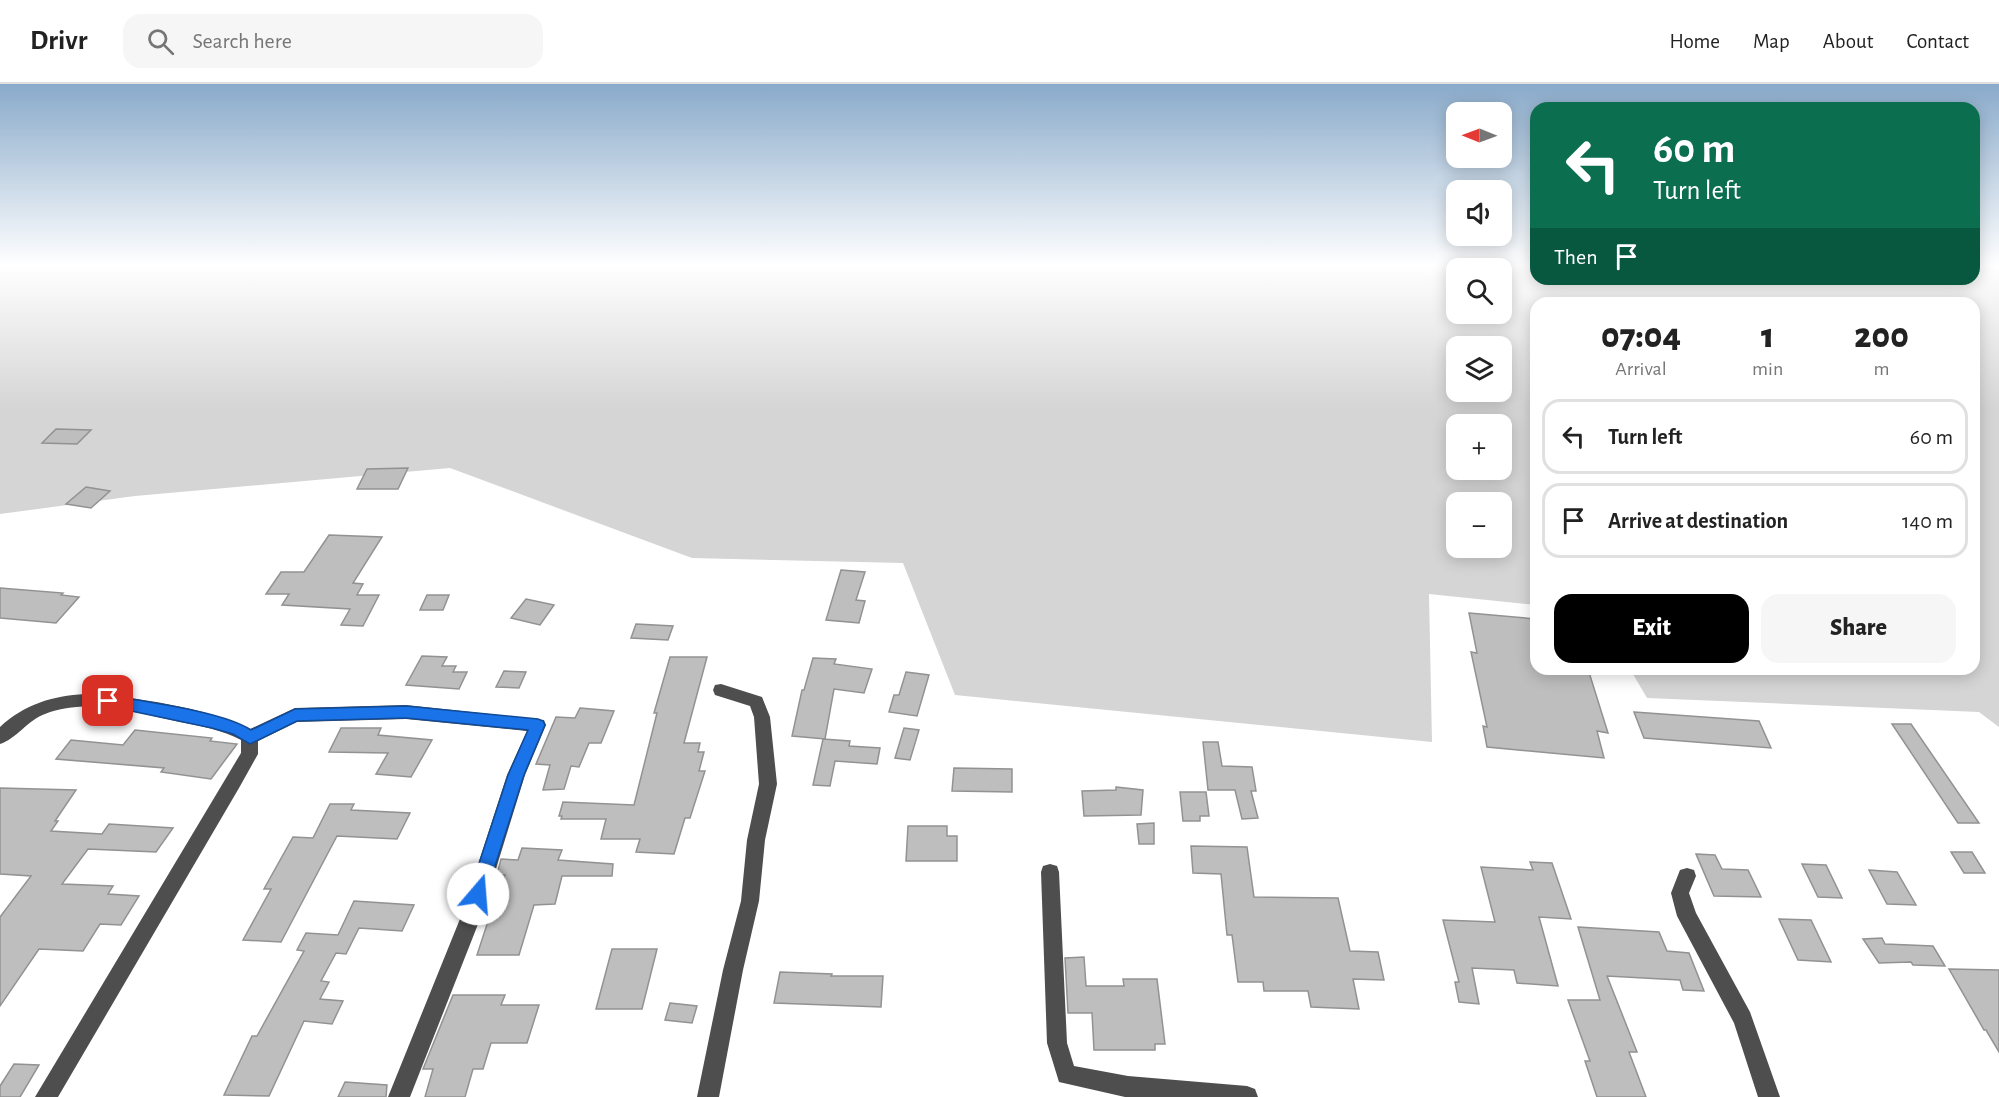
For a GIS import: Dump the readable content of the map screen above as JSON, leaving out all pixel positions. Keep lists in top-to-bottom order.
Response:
{
  "north": "left",
  "page": {
    "header": "Drivr",
    "search": "Search here",
    "nav": [
      "Home",
      "Map",
      "About",
      "Contact"
    ],
    "map_buttons": ["+", "−"],
    "turn": ["60 m", "Turn left"],
    "then": "Then",
    "eta": [
      "07:04",
      "Arrival",
      "1",
      "min",
      "200",
      "m"
    ],
    "list": [
      {
        "name": "Turn left",
        "value": "60 m"
      },
      {
        "name": "Arrive at destination",
        "value": "140 m"
      }
    ],
    "buttons": ["Exit", "Share"]
  }
}
